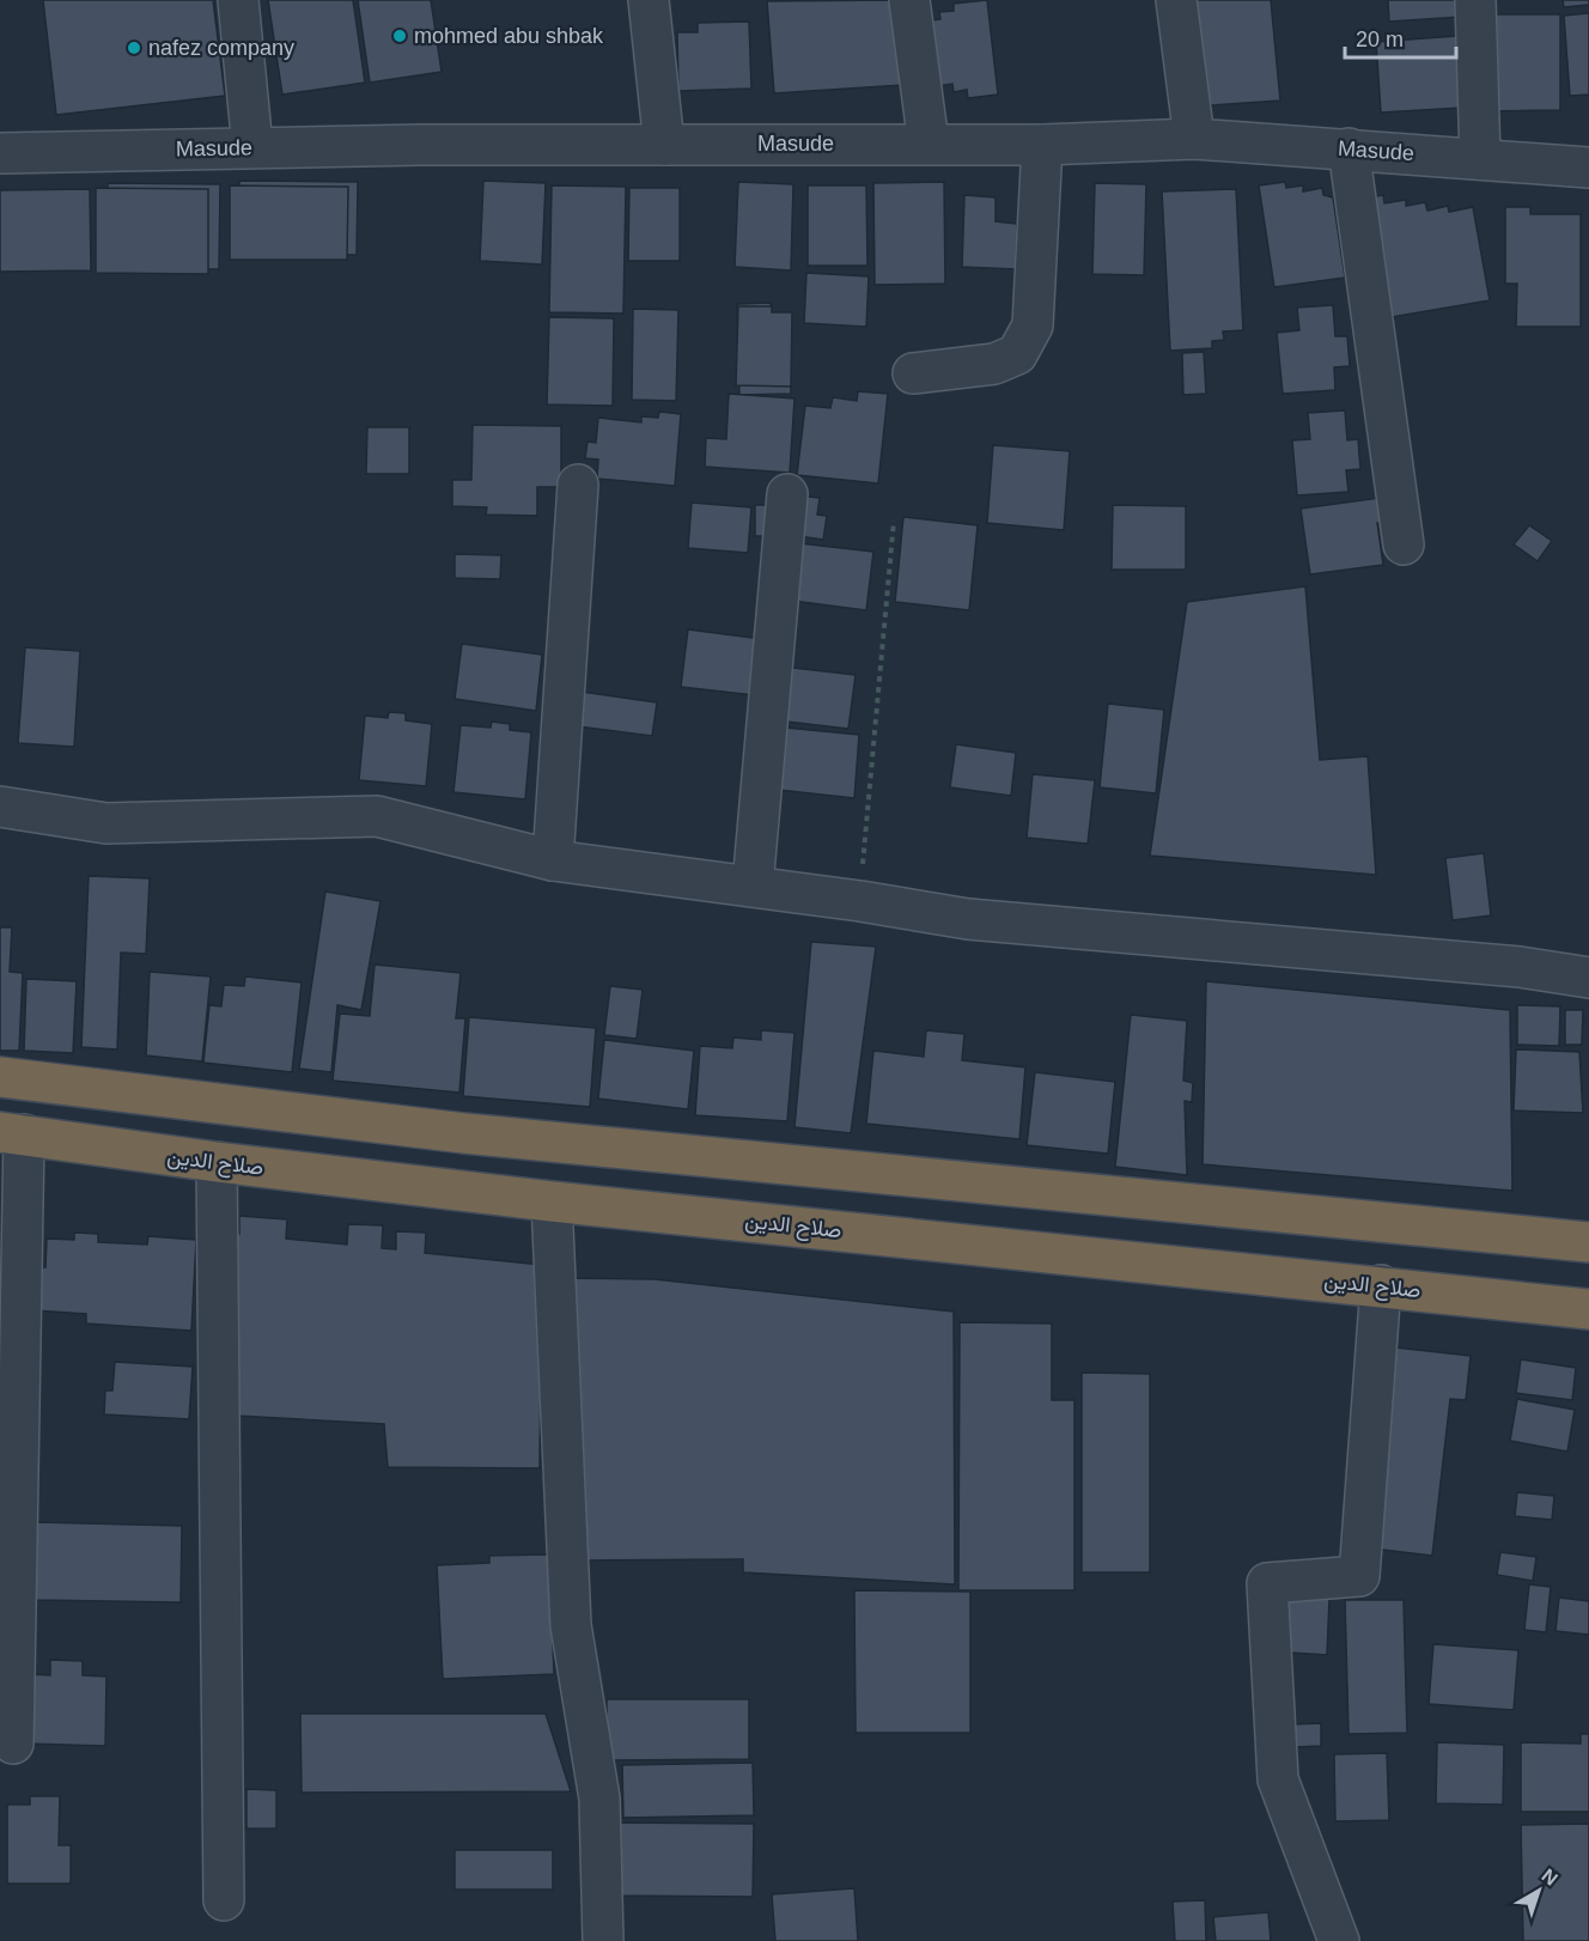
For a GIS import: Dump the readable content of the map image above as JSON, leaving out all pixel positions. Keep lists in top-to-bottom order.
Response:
{
  "streets": {
    "highway": ["صلاح الدين"],
    "street": ["Masude"]
  },
  "places": ["mohmed abu shbak", "nafez company"],
  "scale_bar": "20 m",
  "north": "top right"
}
